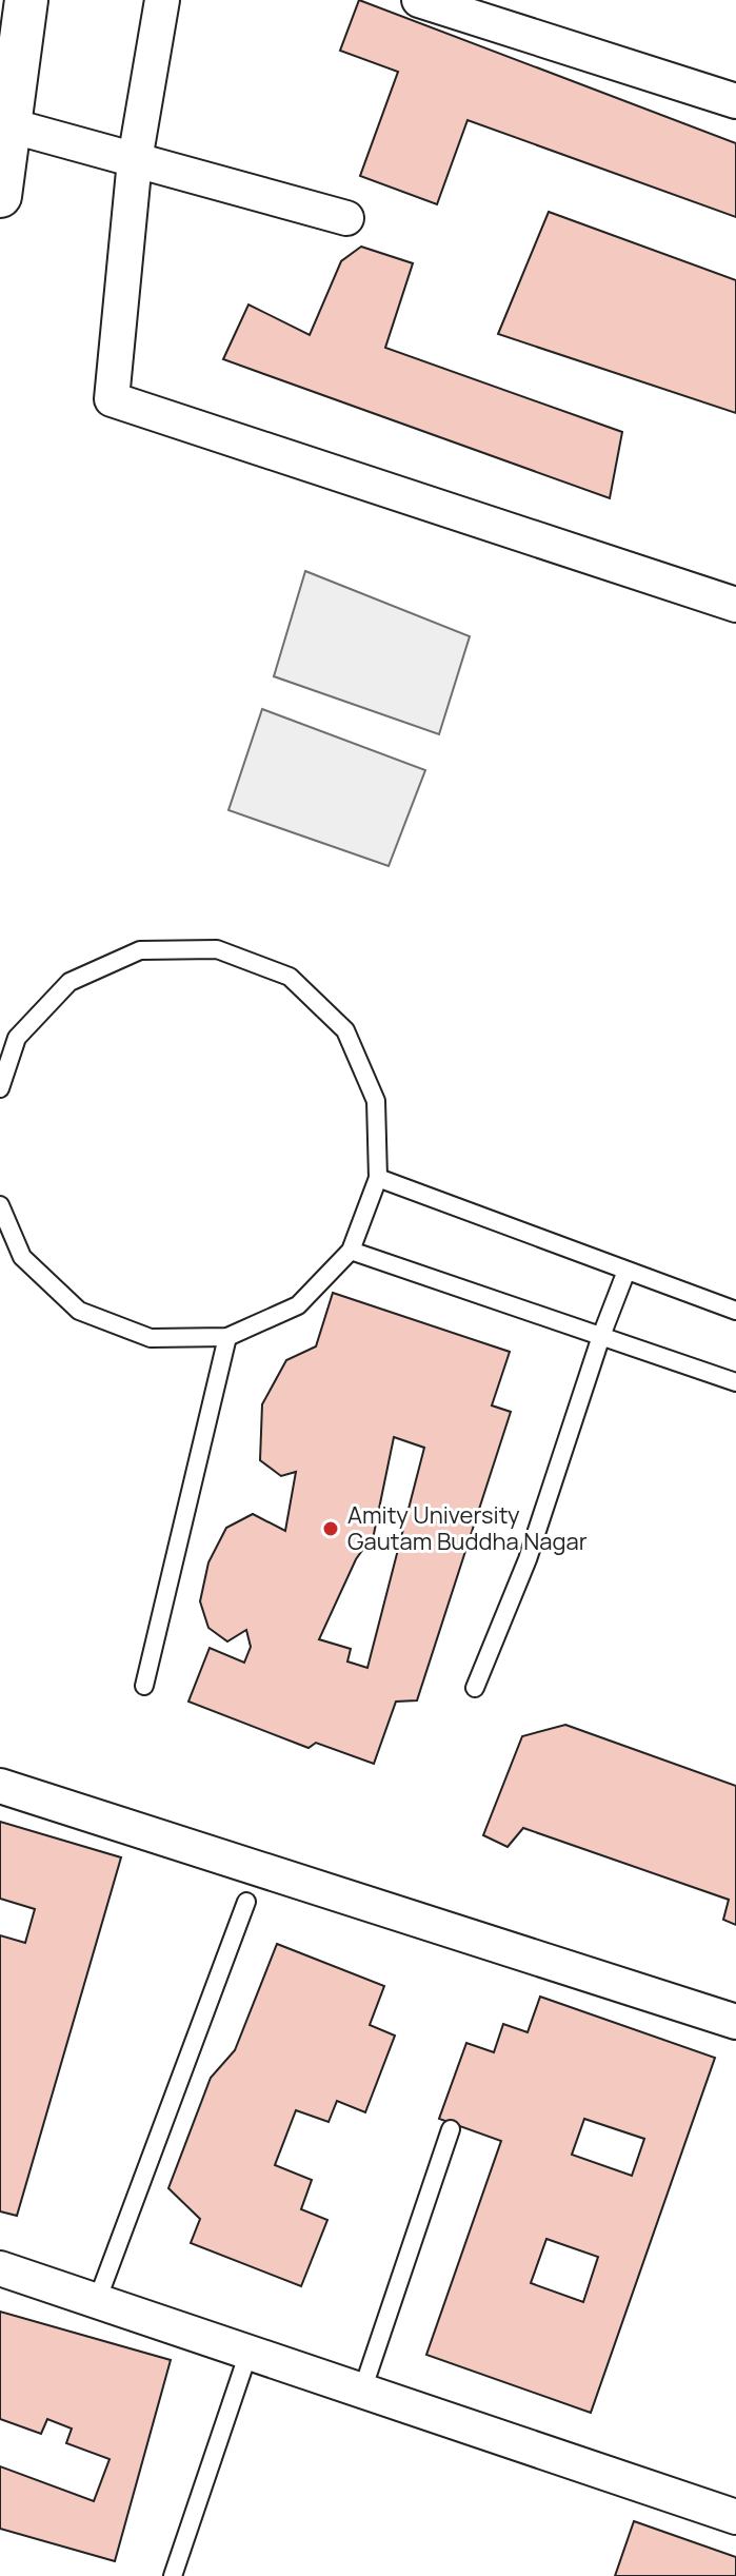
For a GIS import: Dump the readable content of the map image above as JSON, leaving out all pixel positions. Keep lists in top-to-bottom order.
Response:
{
  "places": ["Amity University Gautam Buddha Nagar"]
}
